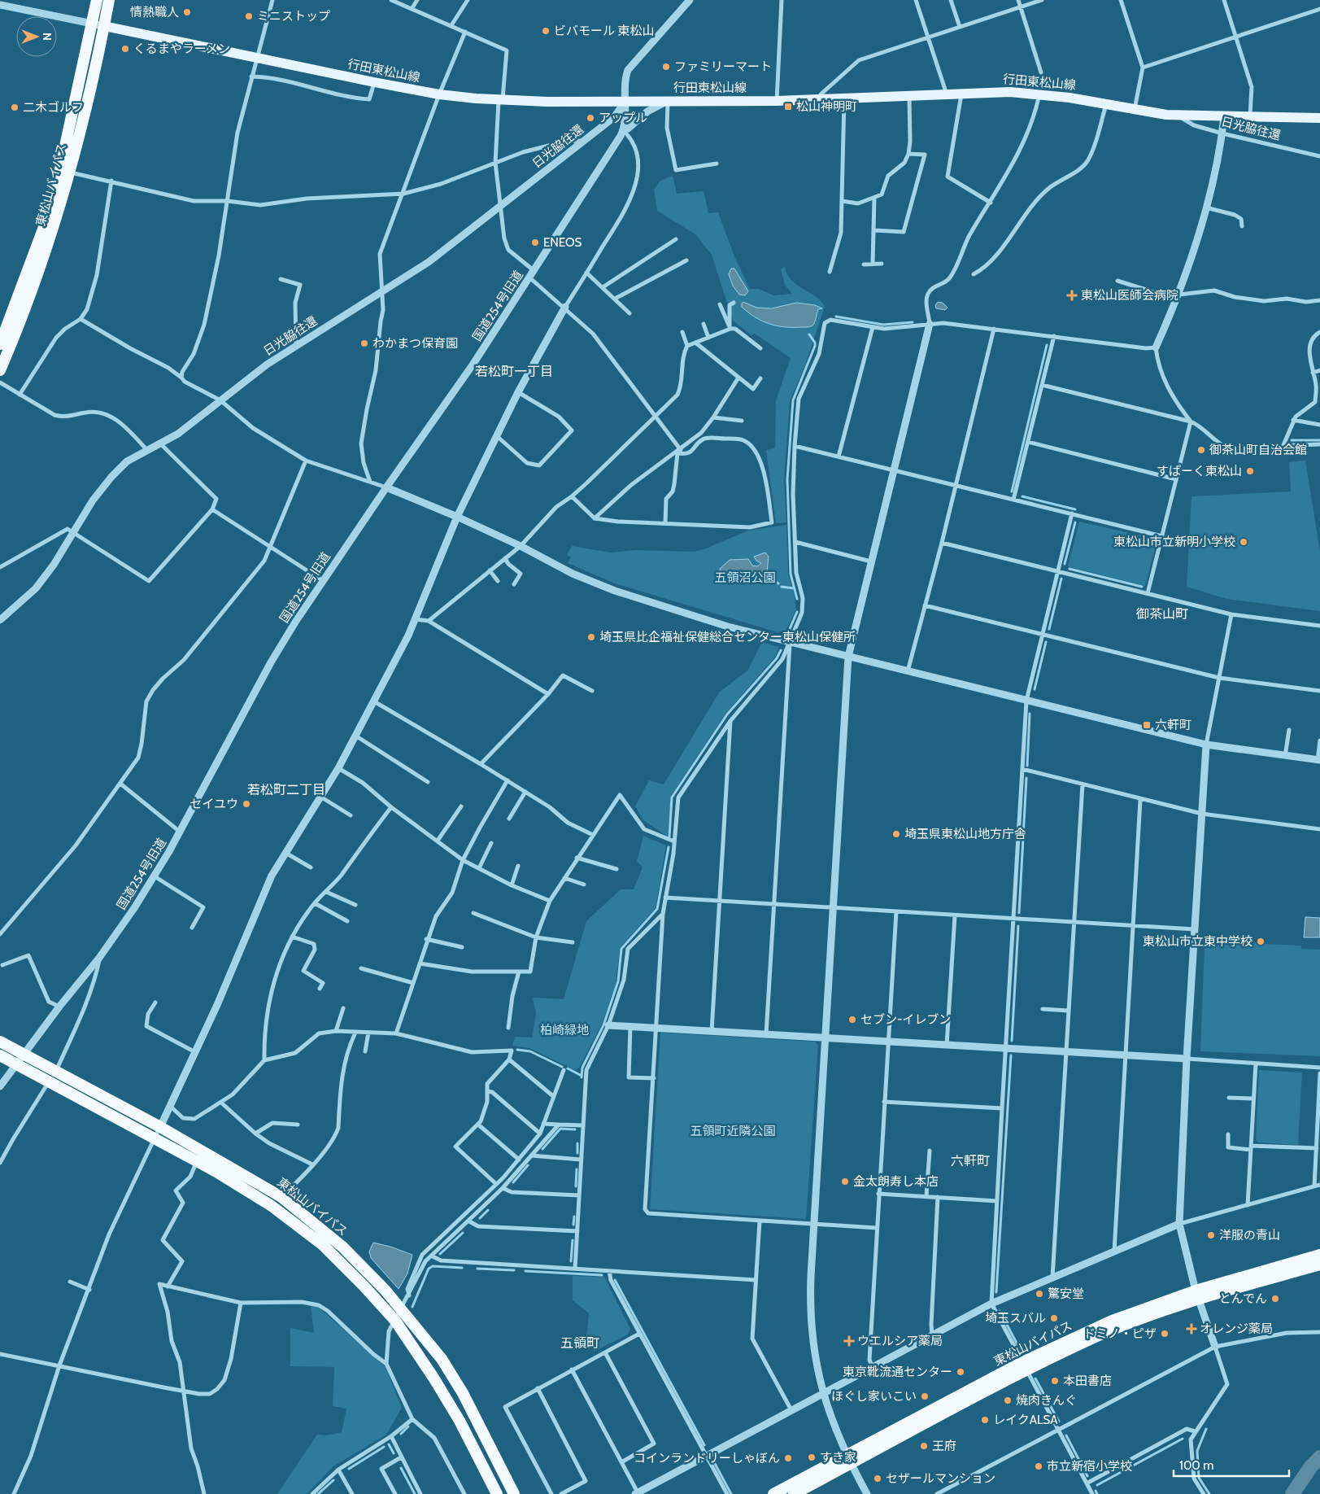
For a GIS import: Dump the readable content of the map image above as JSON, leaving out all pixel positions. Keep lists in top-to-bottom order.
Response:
{
  "streets": {
    "highway": ["東松山バイパス"],
    "main road": ["行田東松山線"],
    "street": ["日光脇往還", "国道254号旧道"]
  },
  "crossings": [
    ["行田東松山線", "日光脇往還"],
    ["行田東松山線", "東松山バイパス"],
    ["行田東松山線", "国道254号旧道"],
    ["日光脇往還", "国道254号旧道"],
    ["東松山バイパス", "国道254号旧道"]
  ],
  "districts": [
    "若松町一丁目",
    "御茶山町",
    "若松町二丁目",
    "六軒町",
    "五領町"
  ],
  "parks": ["五領沼公園", "柏崎緑地", "五領町近隣公園"],
  "places": {
    "other": [
      "情熱職人",
      "ミニストップ",
      "ビバモール 東松山",
      "くるまやラーメン",
      "ファミリーマート",
      "二木ゴルフ",
      "アップル",
      "ENEOS",
      "わかまつ保育園",
      "御茶山町自治会館",
      "すぱーく東松山",
      "東松山市立新明小学校",
      "埼玉県比企福祉保健総合センター東松山保健所",
      "セイユウ",
      "埼玉県東松山地方庁舎",
      "東松山市立東中学校",
      "セブン-イレブン",
      "金太朗寿し本店",
      "洋服の青山",
      "驚安堂",
      "とんでん",
      "埼玉スバル",
      "ドミノ・ピザ",
      "東京靴流通センター",
      "本田書店",
      "ほぐし家いこい",
      "焼肉きんぐ",
      "レイクALSA",
      "王府",
      "すき家",
      "コインランドリーしゃぼん",
      "市立新宿小学校",
      "セザールマンション"
    ],
    "transit": ["松山神明町", "六軒町"],
    "health": ["東松山医師会病院", "オレンジ薬局", "ウエルシア薬局"]
  },
  "scale_bar": "100 m",
  "north": "right"
}
